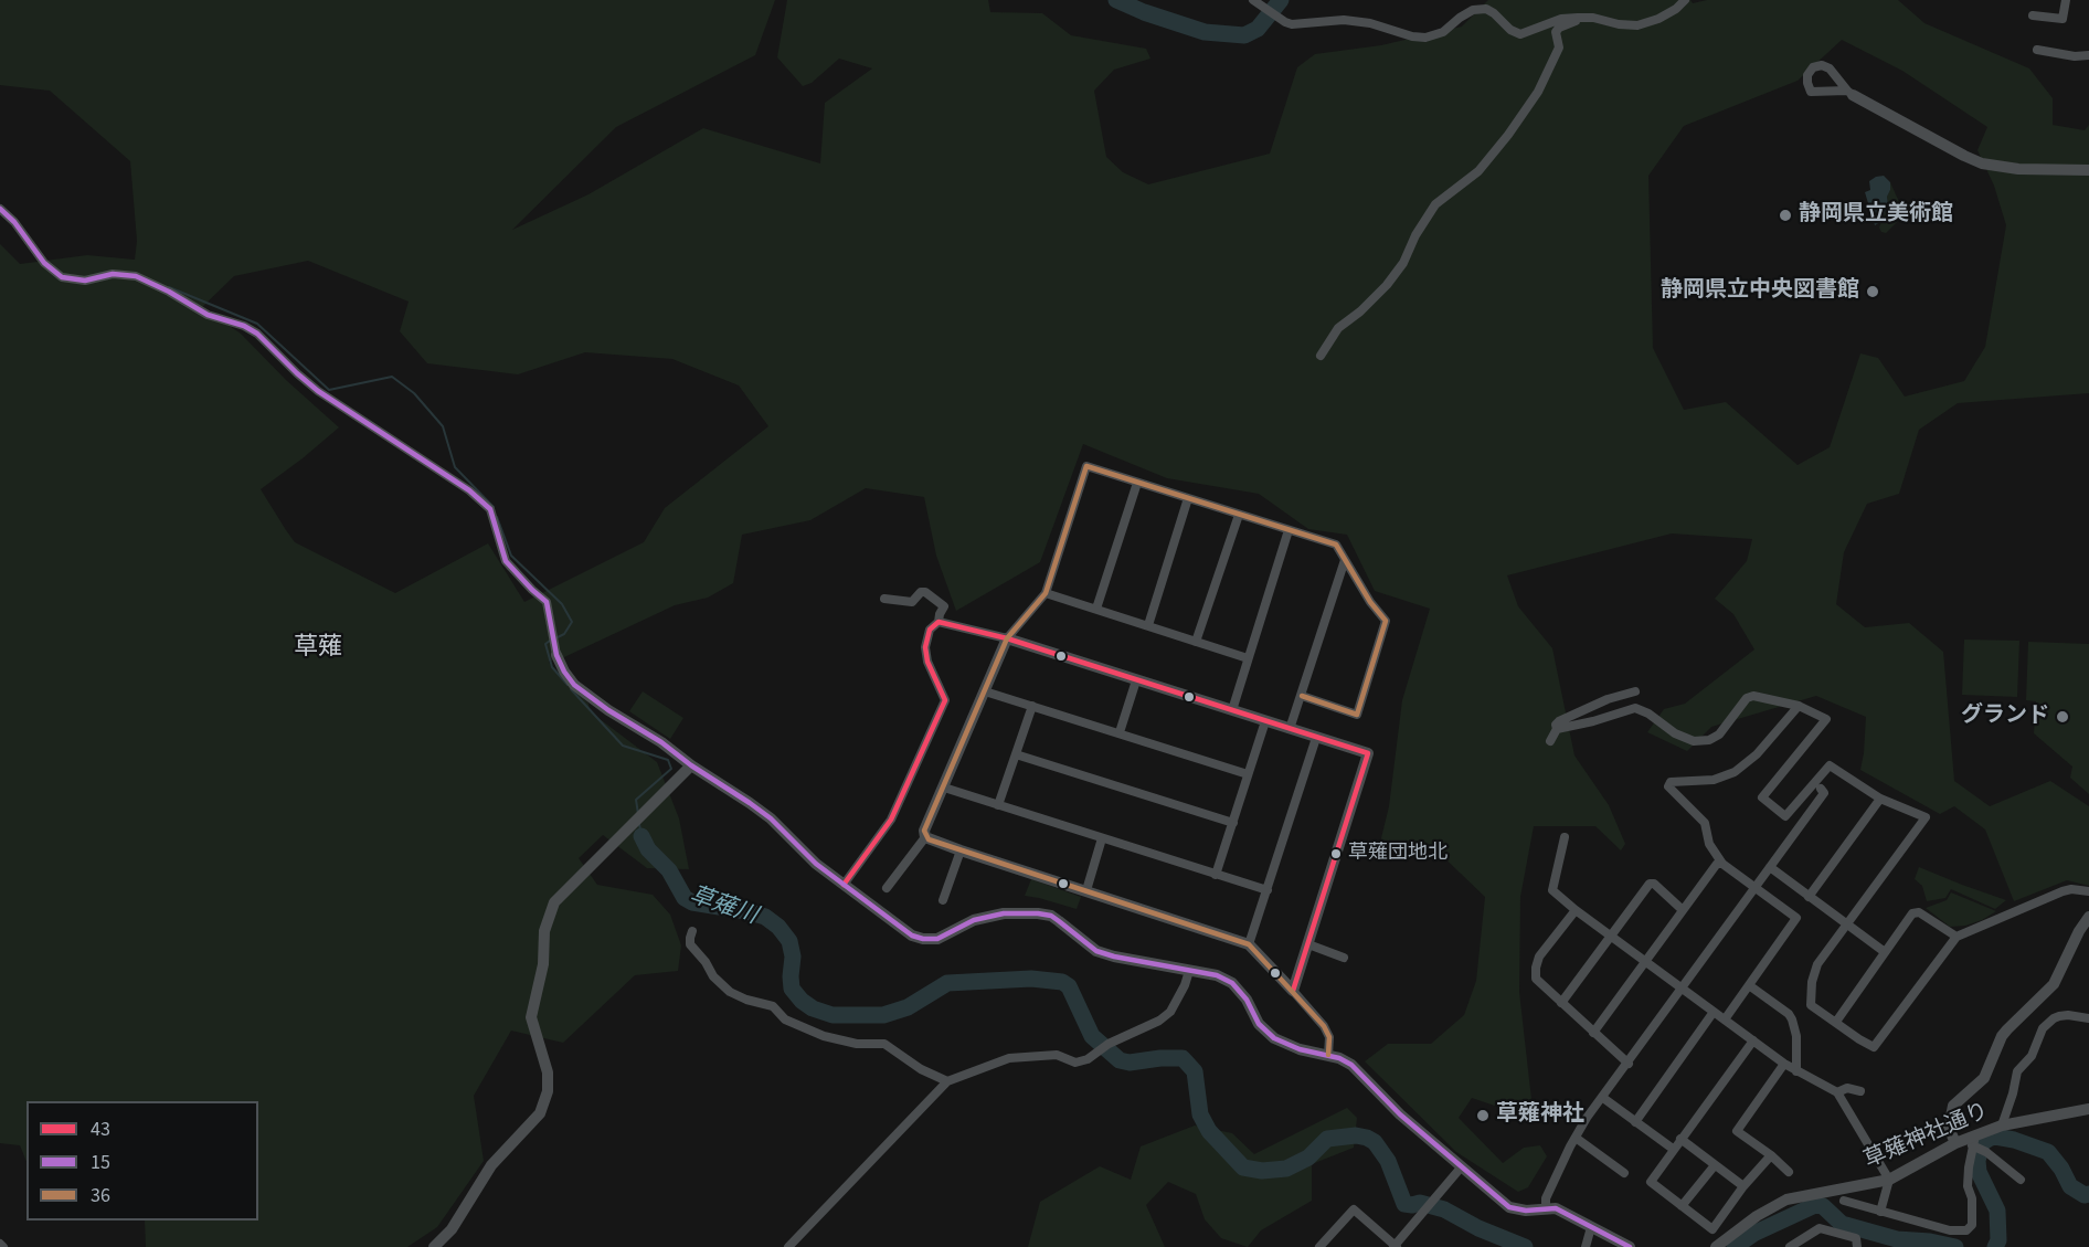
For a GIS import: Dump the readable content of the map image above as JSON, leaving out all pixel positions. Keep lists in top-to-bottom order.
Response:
{
  "streets": {
    "street": ["草薙神社通り"]
  },
  "districts": ["草薙"],
  "water": ["草薙川"],
  "places": [
    "静岡県立美術館",
    "静岡県立中央図書館",
    "グランド",
    "草薙団地北",
    "草薙神社"
  ],
  "lines": ["transit line 15", "transit line 36", "transit line 43"],
  "legend": ["43", "15", "36"]
}
